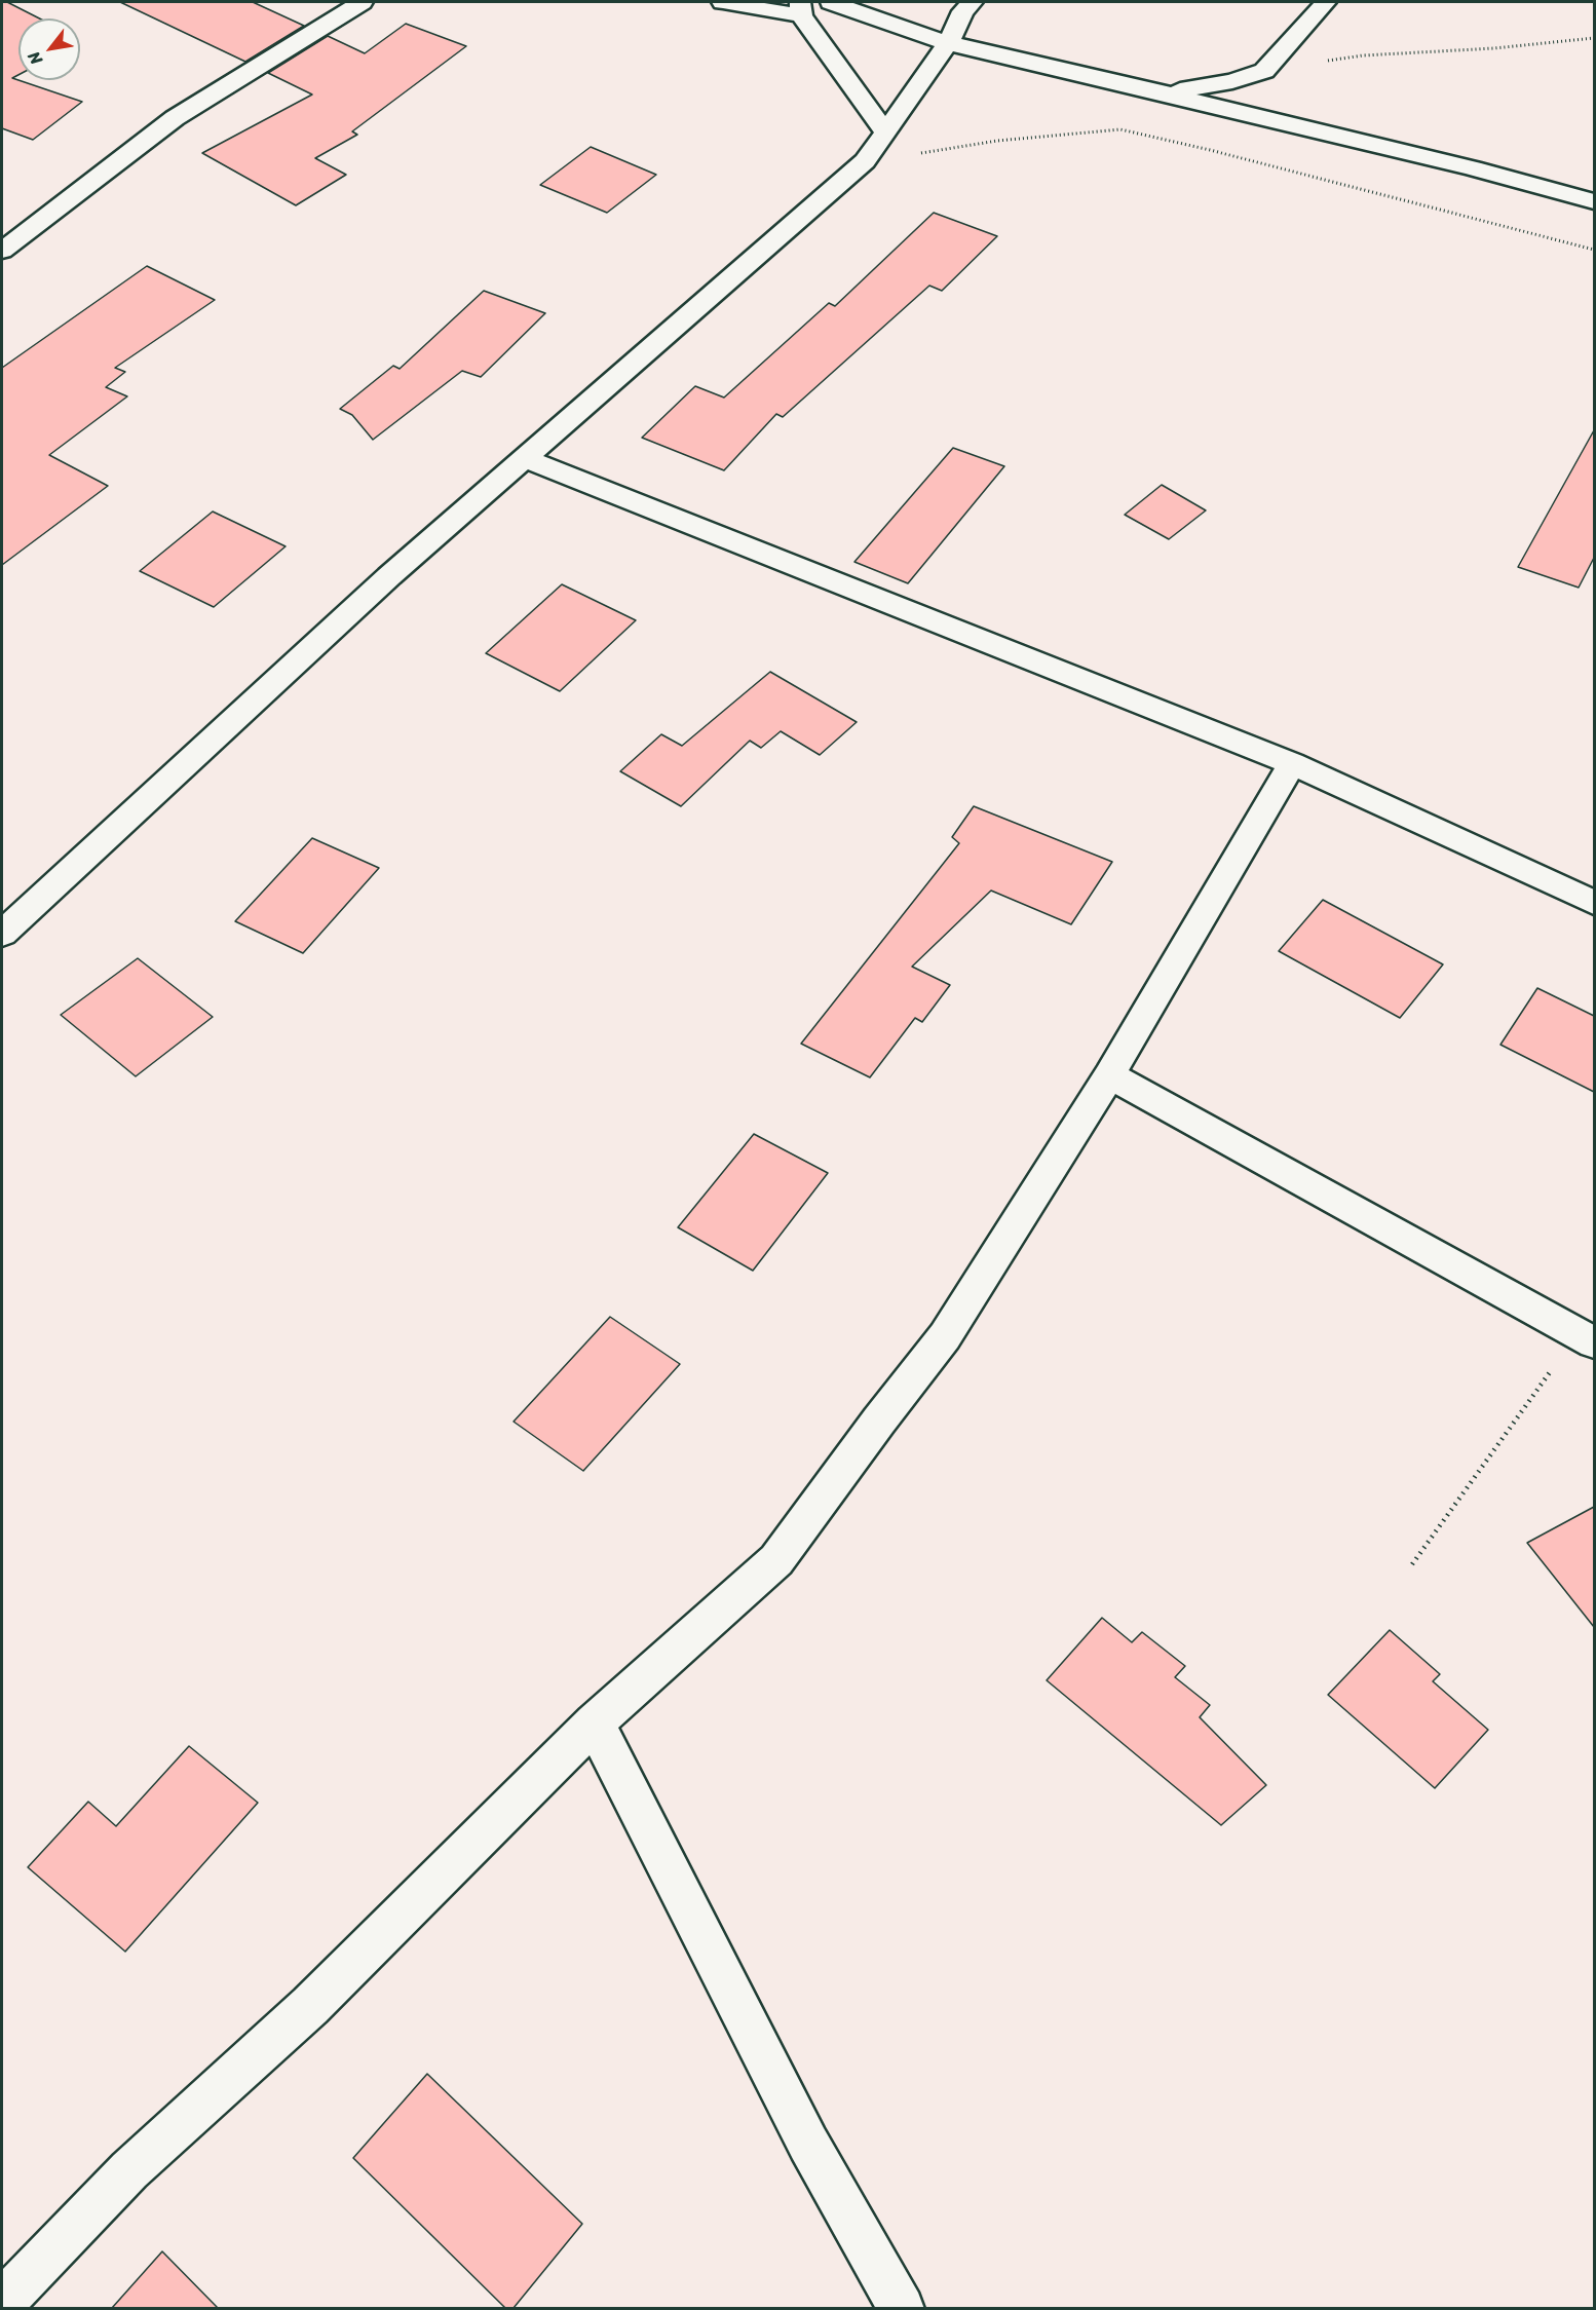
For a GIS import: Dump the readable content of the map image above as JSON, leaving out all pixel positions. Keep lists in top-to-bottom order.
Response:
{
  "north": "bottom left"
}
